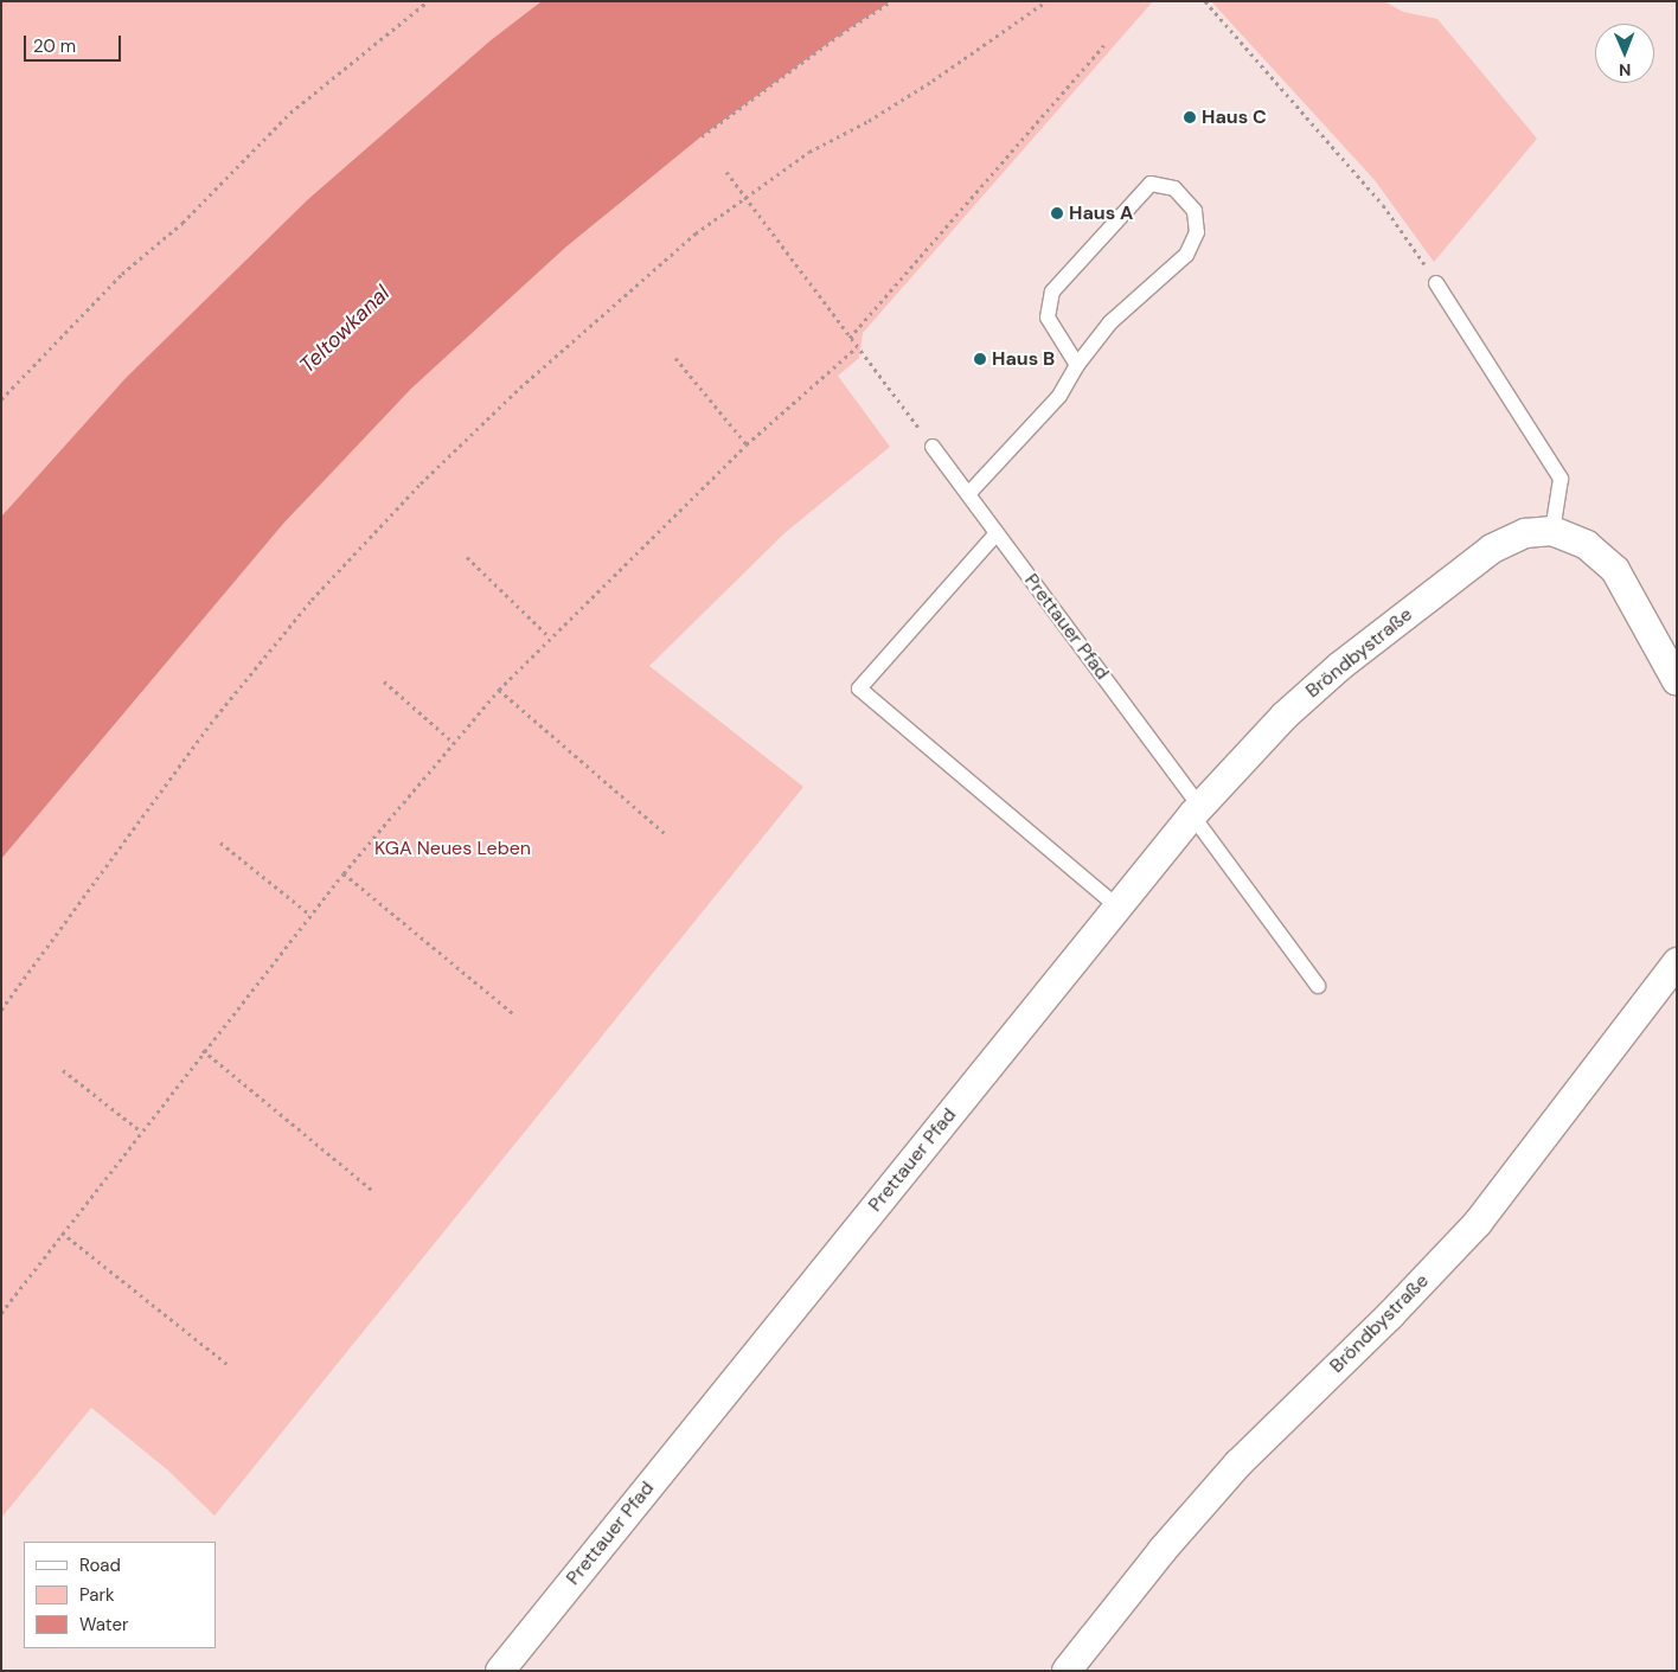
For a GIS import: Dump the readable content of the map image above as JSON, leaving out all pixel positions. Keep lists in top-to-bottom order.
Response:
{
  "streets": {
    "street": ["Prettauer Pfad", "Bröndbystraße"]
  },
  "crossings": [
    ["Prettauer Pfad", "Bröndbystraße"]
  ],
  "water": ["Teltowkanal"],
  "parks": ["KGA Neues Leben"],
  "places": ["Haus C", "Haus A", "Haus B"],
  "legend": ["Road", "Park", "Water"],
  "scale_bar": "20 m",
  "north": "bottom"
}
